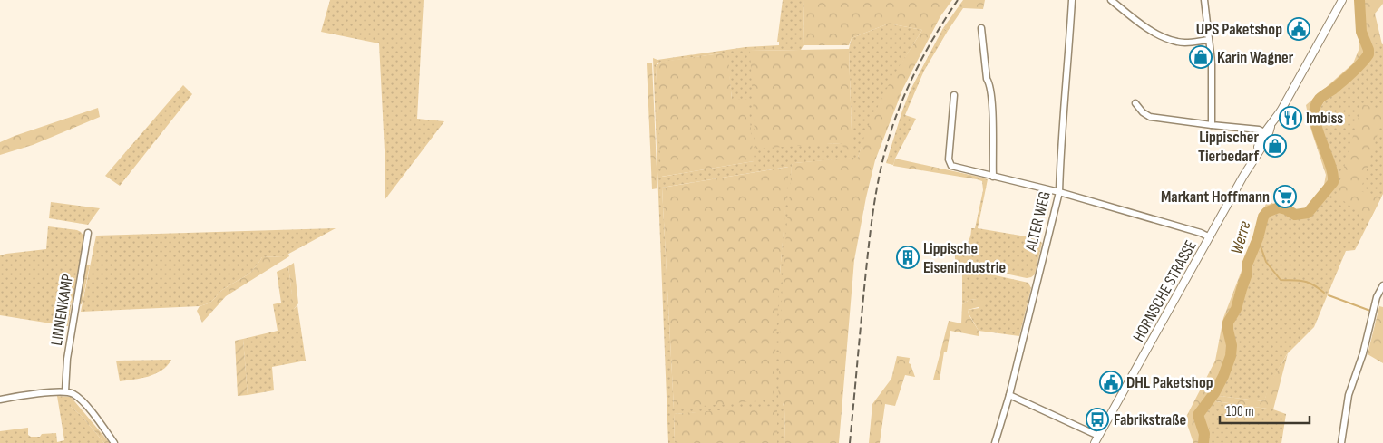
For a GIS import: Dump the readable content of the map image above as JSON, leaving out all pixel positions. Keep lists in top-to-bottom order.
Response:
{
  "streets": {
    "main road": ["HORNSCHE STRASSE"],
    "street": ["ALTER WEG", "LINNENKAMP"]
  },
  "water": ["Werre"],
  "places": {
    "public building": ["UPS Paketshop", "DHL Paketshop"],
    "shop": ["Karin Wagner", "Lippischer Tierbedarf"],
    "restaurant": ["Imbiss"],
    "supermarket": ["Markant Hoffmann"],
    "building": ["Lippische Eisenindustrie"],
    "bus stop": ["Fabrikstraße"]
  },
  "scale_bar": "100 m"
}
